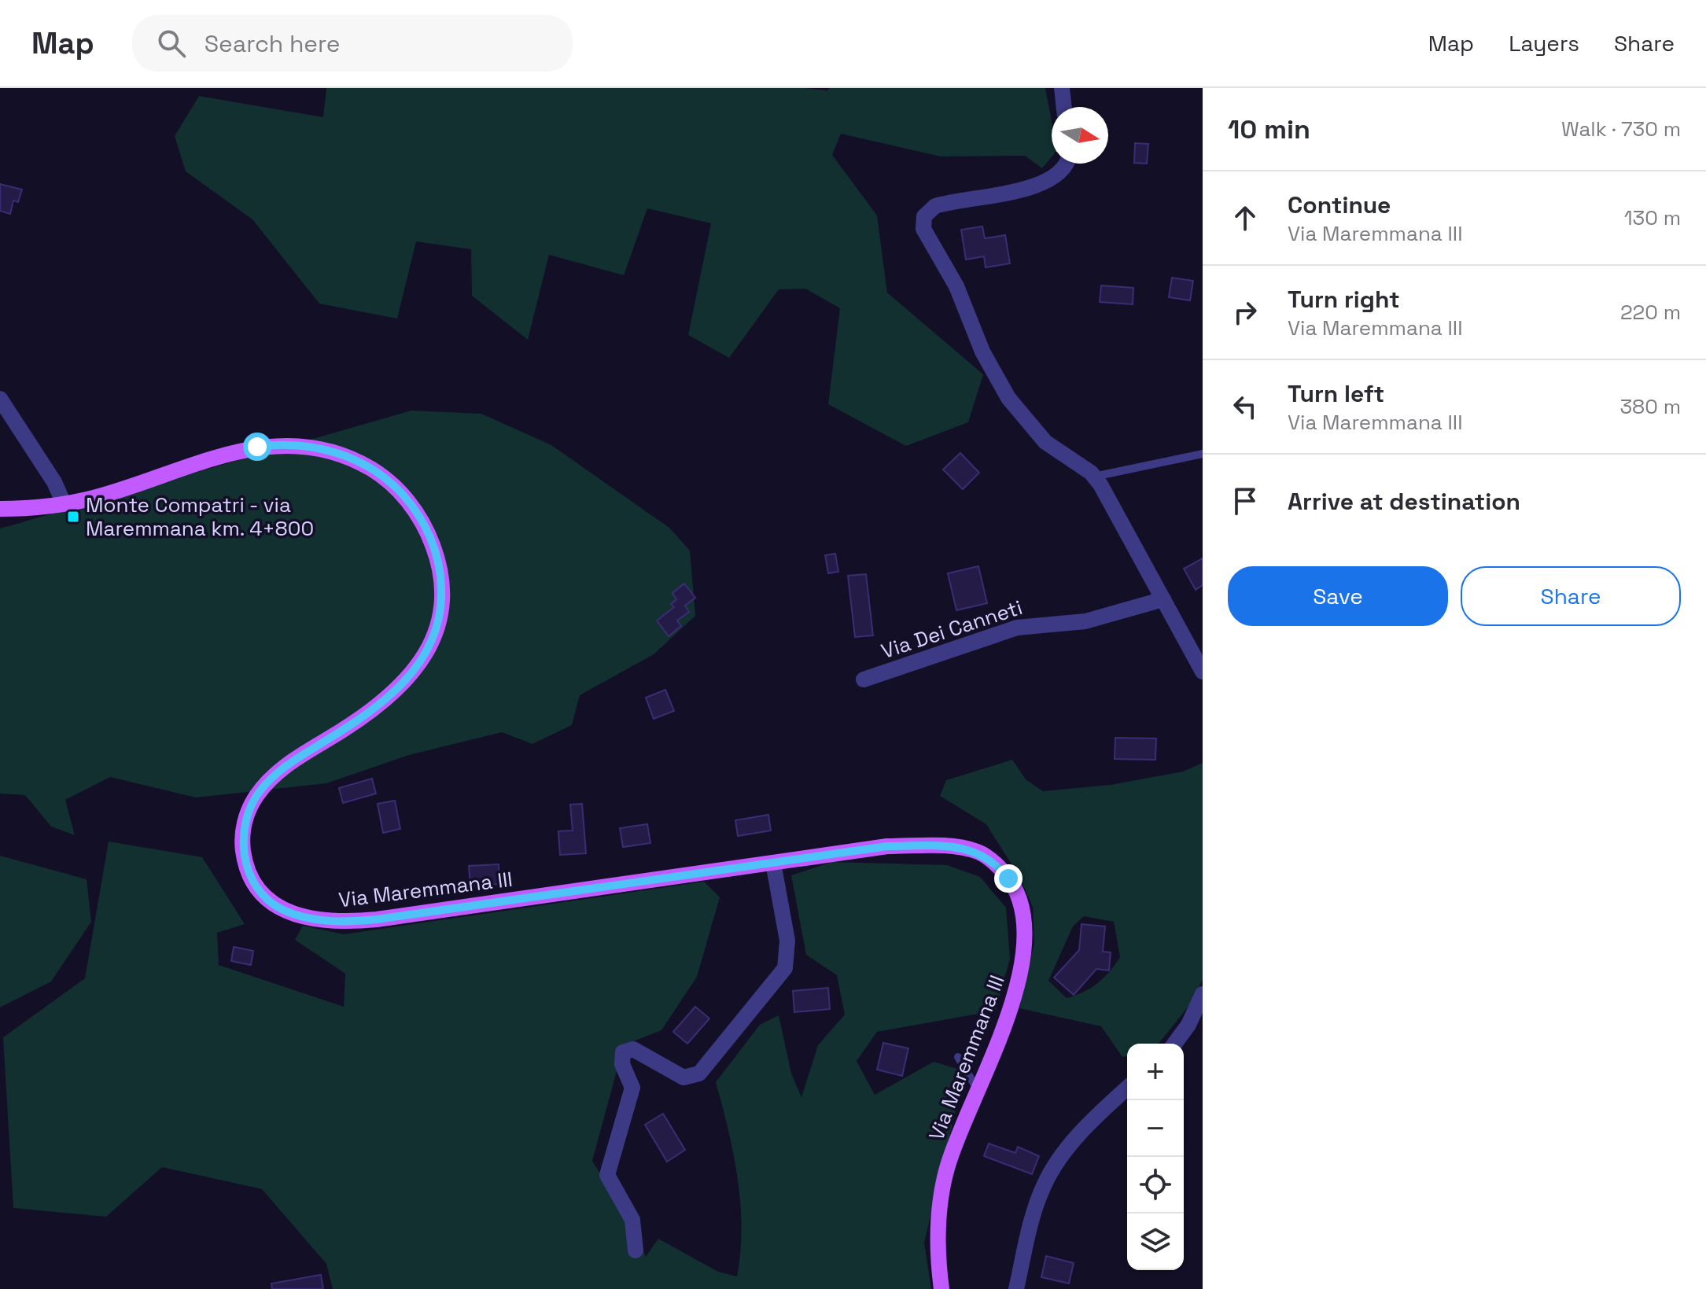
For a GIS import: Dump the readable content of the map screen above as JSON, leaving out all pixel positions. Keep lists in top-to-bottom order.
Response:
{
  "streets": {
    "main road": ["Via Maremmana III"],
    "street": ["Via Dei Canneti"]
  },
  "places": {
    "transit": ["Monte Compatri - via Maremmana km. 4+800"]
  },
  "north": "right",
  "page": {
    "header": "Map",
    "search": "Search here",
    "nav": ["Map", "Layers", "Share"],
    "heading": ["10 min", "Walk · 730 m"],
    "list": [
      ["Continue", "Via Maremmana III", "130 m"],
      ["Turn right", "Via Maremmana III", "220 m"],
      ["Turn left", "Via Maremmana III", "380 m"],
      "Arrive at destination"
    ],
    "buttons": ["Save", "Share"],
    "map_buttons": ["+", "−"]
  }
}
